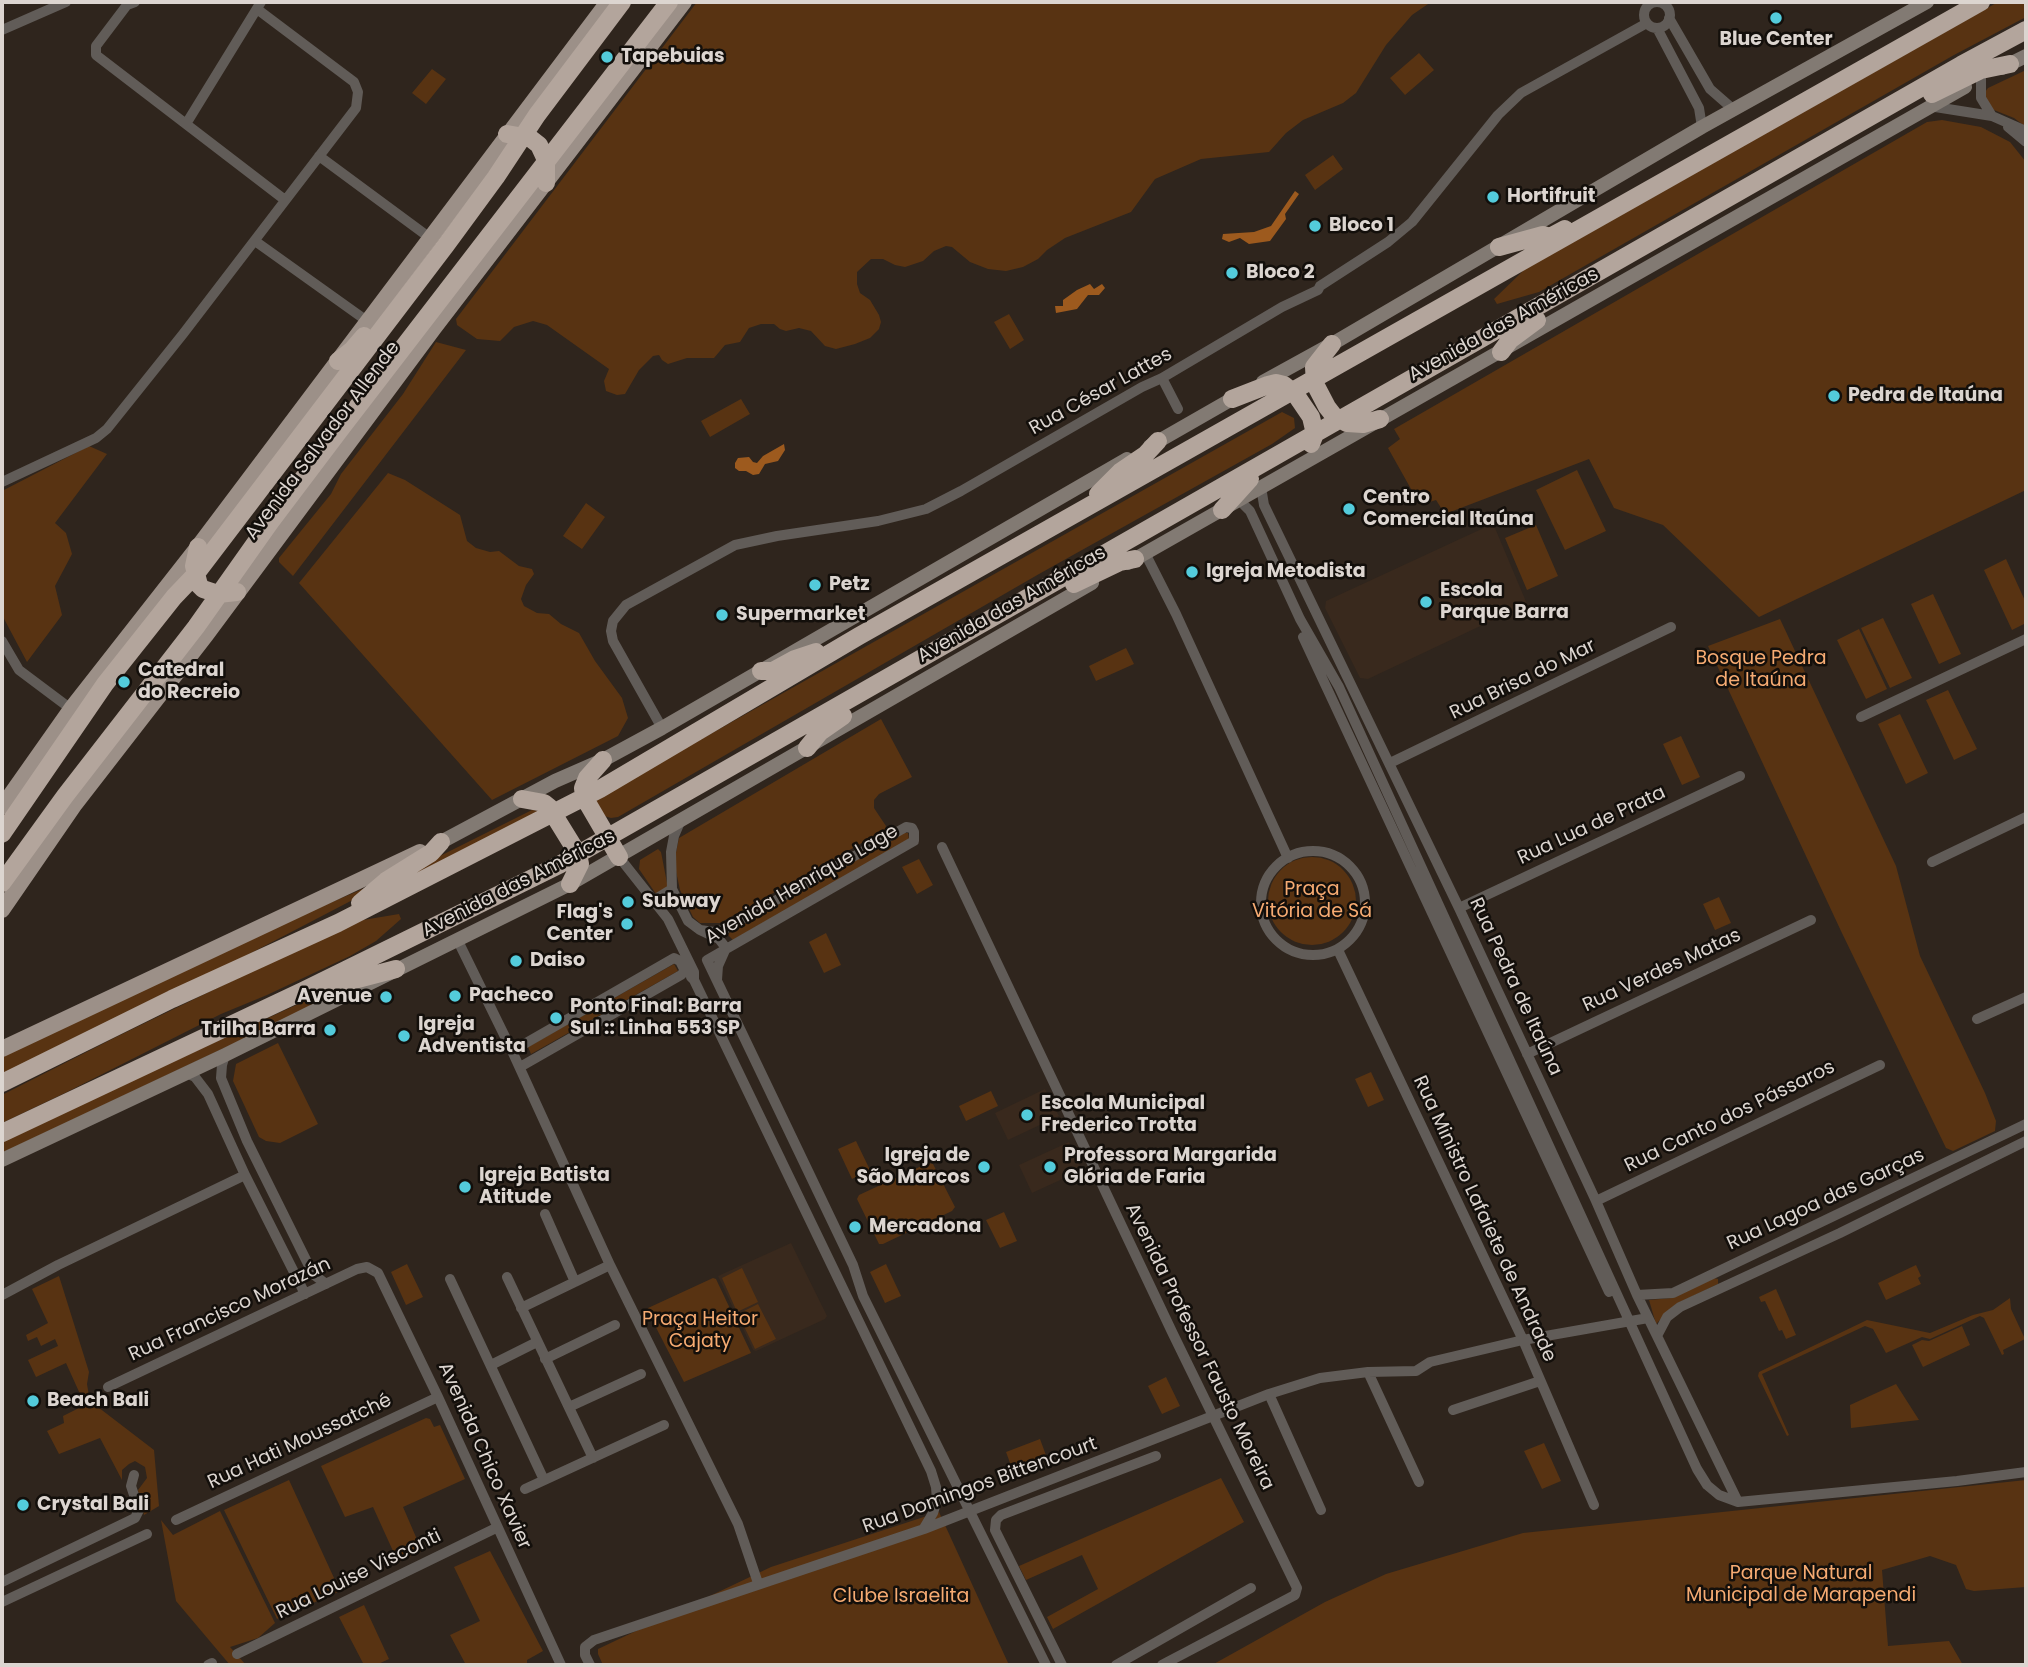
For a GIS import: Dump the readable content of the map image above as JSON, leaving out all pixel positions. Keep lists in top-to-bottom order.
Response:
{
  "streets": {
    "highway": ["Avenida das Américas", "Avenida Salvador Allende"],
    "street": [
      "Rua César Lattes",
      "Rua Brisa do Mar",
      "Rua Lua de Prata",
      "Avenida Henrique Lage",
      "Rua Verdes Matas",
      "Rua Pedra de Itaúna",
      "Rua Canto dos Pássaros",
      "Rua Lagoa das Garças",
      "Rua Ministro Lafaiete de Andrade",
      "Rua Francisco Morazán",
      "Avenida Professor Fausto Moreira",
      "Rua Hati Moussatché",
      "Avenida Chico Xavier",
      "Rua Domingos Bittencourt",
      "Rua Louise Visconti"
    ]
  },
  "crossings": [
    ["Avenida das Américas", "Rua Pedra de Itaúna"],
    ["Rua Brisa do Mar", "Rua Pedra de Itaúna"],
    ["Rua Lua de Prata", "Rua Pedra de Itaúna"],
    ["Rua Verdes Matas", "Rua Pedra de Itaúna"],
    ["Rua Pedra de Itaúna", "Rua Canto dos Pássaros"],
    ["Rua Pedra de Itaúna", "Rua Lagoa das Garças"],
    ["Rua Pedra de Itaúna", "Rua Domingos Bittencourt"],
    ["Rua Ministro Lafaiete de Andrade", "Rua Domingos Bittencourt"],
    ["Rua Francisco Morazán", "Avenida Chico Xavier"],
    ["Avenida Professor Fausto Moreira", "Rua Domingos Bittencourt"],
    ["Rua Hati Moussatché", "Avenida Chico Xavier"],
    ["Avenida Chico Xavier", "Rua Louise Visconti"]
  ],
  "parks": [
    "Bosque Pedra de Itaúna",
    "Praça Vitória de Sá",
    "Praça Heitor Cajaty",
    "Parque Natural Municipal de Marapendi",
    "Clube Israelita"
  ],
  "places": [
    "Blue Center",
    "Tapebuias",
    "Hortifruit",
    "Bloco 1",
    "Bloco 2",
    "Pedra de Itaúna",
    "Centro Comercial Itaúna",
    "Igreja Metodista",
    "Petz",
    "Escola Parque Barra",
    "Supermarket",
    "Catedral do Recreio",
    "Subway",
    "Flag's Center",
    "Daiso",
    "Pacheco",
    "Avenue",
    "Ponto Final: Barra Sul :: Linha 553 SP",
    "Trilha Barra",
    "Igreja Adventista",
    "Escola Municipal Frederico Trotta",
    "Igreja de São Marcos",
    "Professora Margarida Glória de Faria",
    "Igreja Batista Atitude",
    "Mercadona",
    "Beach Bali",
    "Crystal Bali"
  ]
}
